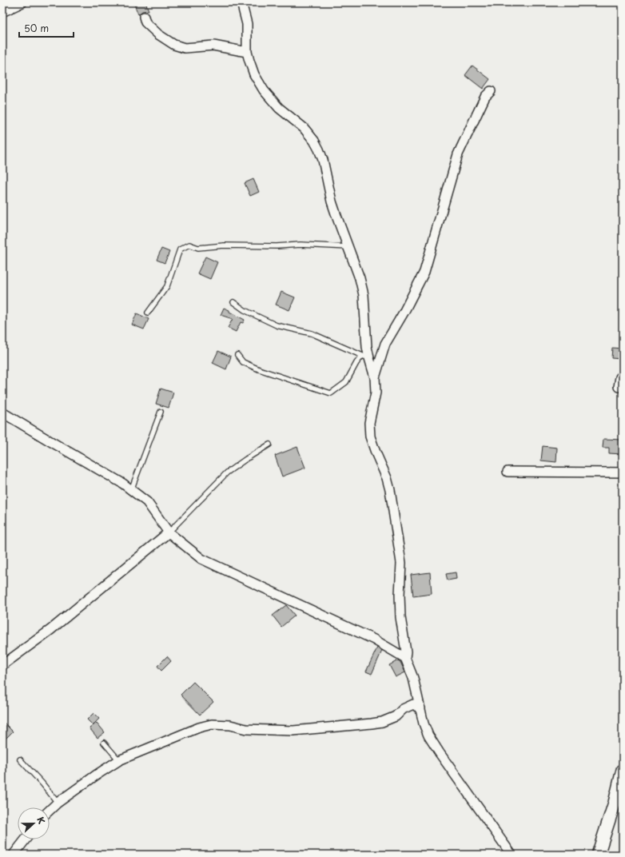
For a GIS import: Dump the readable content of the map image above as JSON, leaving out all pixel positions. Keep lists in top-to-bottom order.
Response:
{
  "scale_bar": "50 m",
  "north": "right"
}
